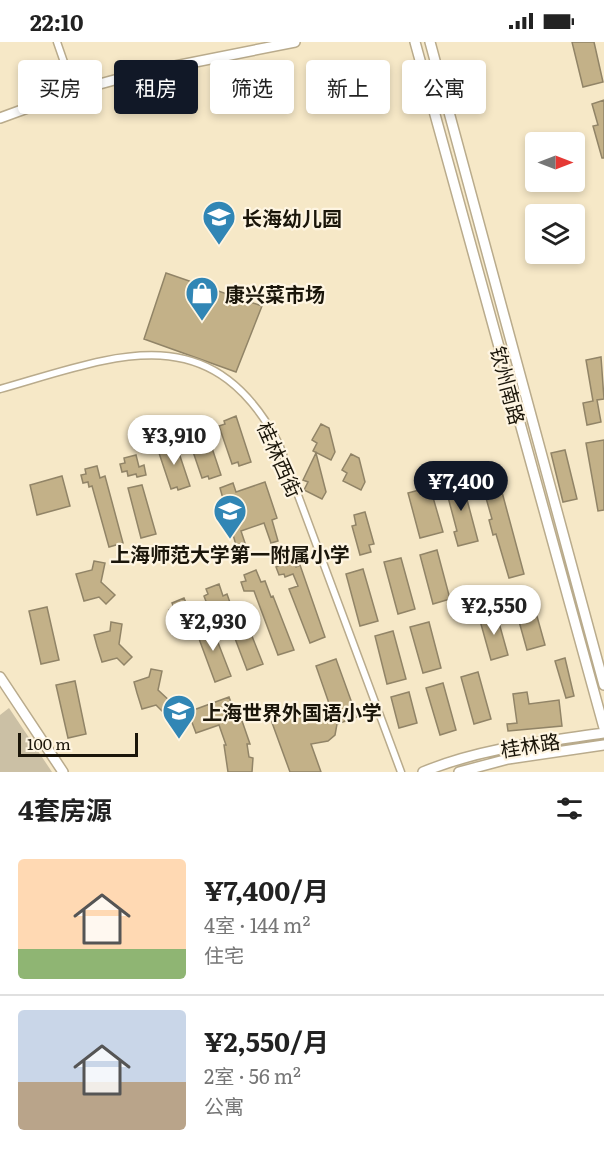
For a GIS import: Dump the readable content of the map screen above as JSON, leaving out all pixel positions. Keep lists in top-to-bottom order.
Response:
{
  "streets": {
    "street": ["钦州南路", "桂林西街", "桂林路"]
  },
  "places": {
    "school or university": ["长海幼儿园", "上海师范大学第一附属小学", "上海世界外国语小学"],
    "shop": ["康兴菜市场"]
  },
  "scale_bar": "100 m",
  "north": "right",
  "page": {
    "status": "22:10",
    "chip": [
      "买房",
      "租房",
      "筛选",
      "新上",
      "公寓"
    ],
    "price": [
      "¥3,910",
      "¥7,400",
      "¥2,550",
      "¥2,930"
    ],
    "scale": "100 m",
    "heading": "4套房源",
    "list": [
      {
        "name": "¥7,400/月",
        "note": "4室 · 144 m² · 住宅"
      },
      {
        "name": "¥2,550/月",
        "note": "2室 · 56 m² · 公寓"
      }
    ]
  }
}
